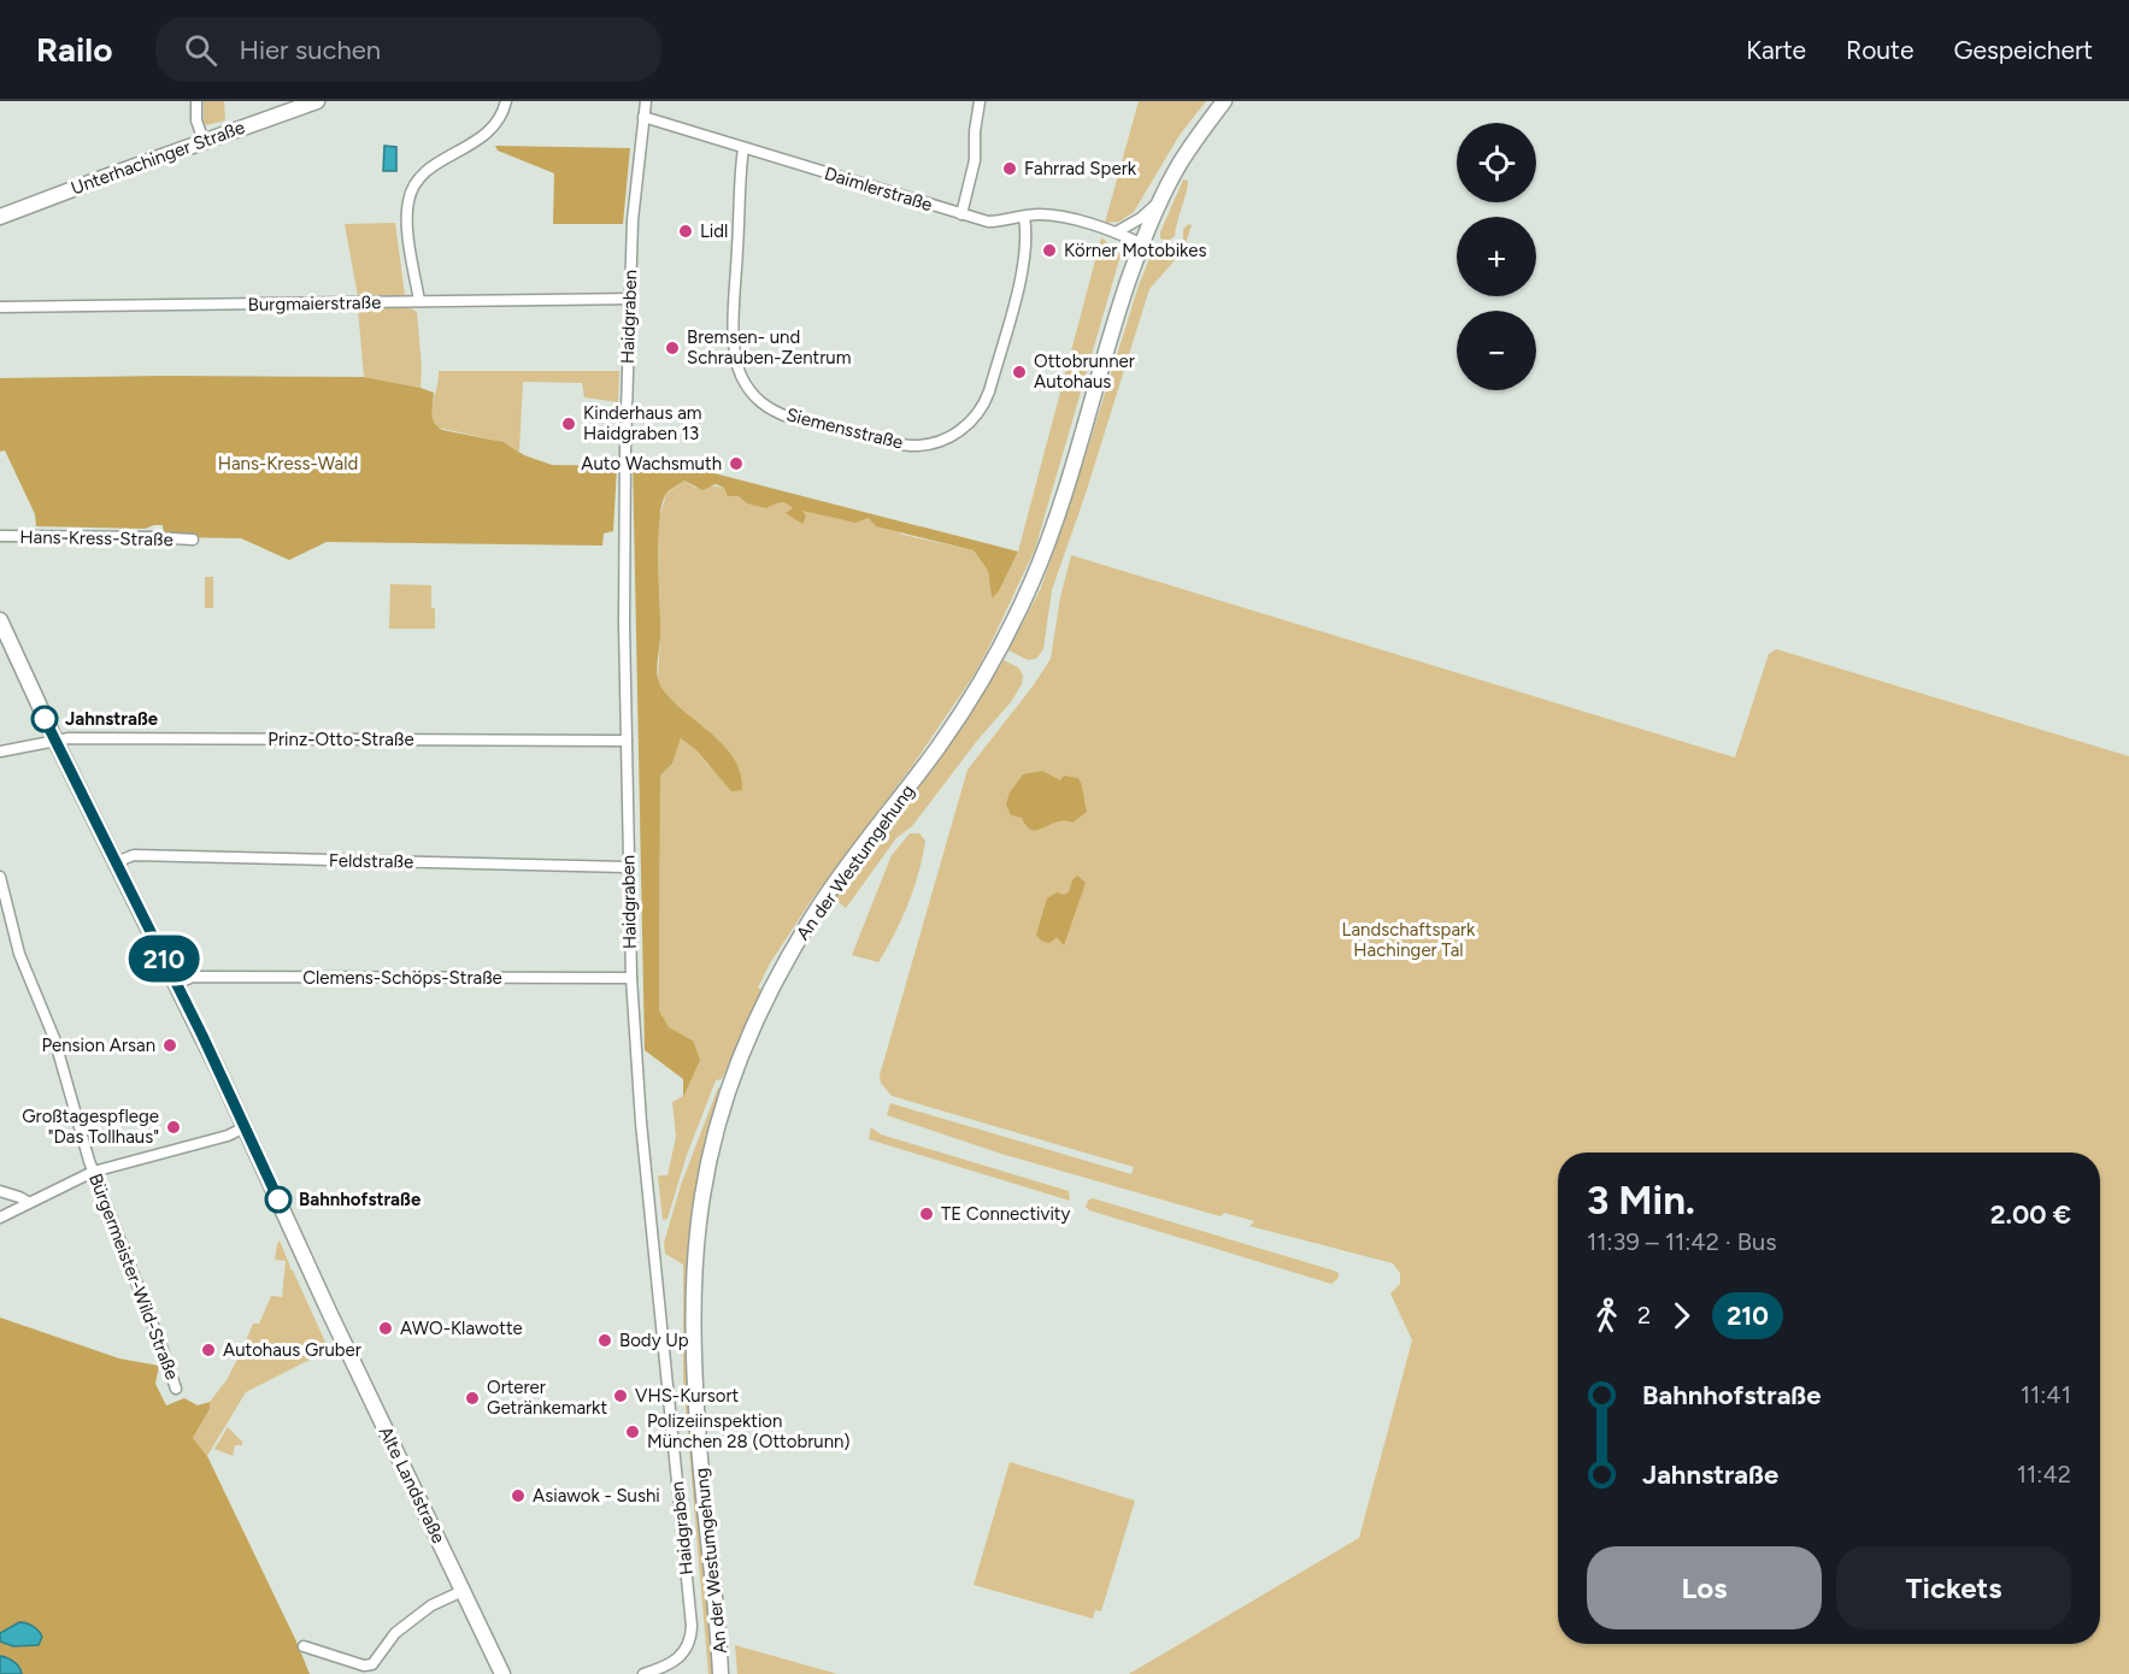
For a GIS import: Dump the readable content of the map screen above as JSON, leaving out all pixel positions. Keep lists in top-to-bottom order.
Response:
{
  "streets": {
    "main road": ["Unterhachinger Straße", "An der Westumgehung", "Alte Landstraße"],
    "street": [
      "Daimlerstraße",
      "Burgmaierstraße",
      "Haidgraben",
      "Siemensstraße",
      "Hans-Kress-Straße",
      "Prinz-Otto-Straße",
      "Feldstraße",
      "Clemens-Schöps-Straße",
      "Bürgermeister-Wild-Straße"
    ]
  },
  "crossings": [
    ["Daimlerstraße", "Haidgraben"],
    ["Daimlerstraße", "Siemensstraße"],
    ["Daimlerstraße", "An der Westumgehung"],
    ["Burgmaierstraße", "Haidgraben"],
    ["Haidgraben", "Prinz-Otto-Straße"],
    ["Haidgraben", "Feldstraße"],
    ["Haidgraben", "Clemens-Schöps-Straße"],
    ["Prinz-Otto-Straße", "Alte Landstraße"],
    ["Feldstraße", "Alte Landstraße"],
    ["Clemens-Schöps-Straße", "Alte Landstraße"]
  ],
  "parks": ["Hans-Kress-Wald", "Landschaftspark Hachinger Tal"],
  "places": [
    "Fahrrad Sperk",
    "Lidl",
    "Körner Motobikes",
    "Bremsen- und Schrauben-Zentrum",
    "Ottobrunner Autohaus",
    "Kinderhaus am Haidgraben 13",
    "Auto Wachsmuth",
    "Jahnstraße",
    "Pension Arsan",
    "Großtagespflege \"Das Tollhaus\"",
    "Bahnhofstraße",
    "TE Connectivity",
    "AWO-Klawotte",
    "Body Up",
    "Autohaus Gruber",
    "VHS-Kursort",
    "Orterer Getränkemarkt",
    "Polizeiinspektion München 28 (Ottobrunn)",
    "Asiawok - Sushi"
  ],
  "lines": ["bus line 210"],
  "page": {
    "header": "Railo",
    "search": "Hier suchen",
    "nav": ["Karte", "Route", "Gespeichert"],
    "on_map": "210",
    "map_buttons": ["+", "−"],
    "heading": ["3 Min.", "11:39 – 11:42 · Bus", "2.00 €"],
    "legs": ["2", "210"],
    "list": [
      {
        "name": "Bahnhofstraße",
        "value": "11:41"
      },
      {
        "name": "Jahnstraße",
        "value": "11:42"
      }
    ],
    "buttons": ["Los", "Tickets"]
  }
}
